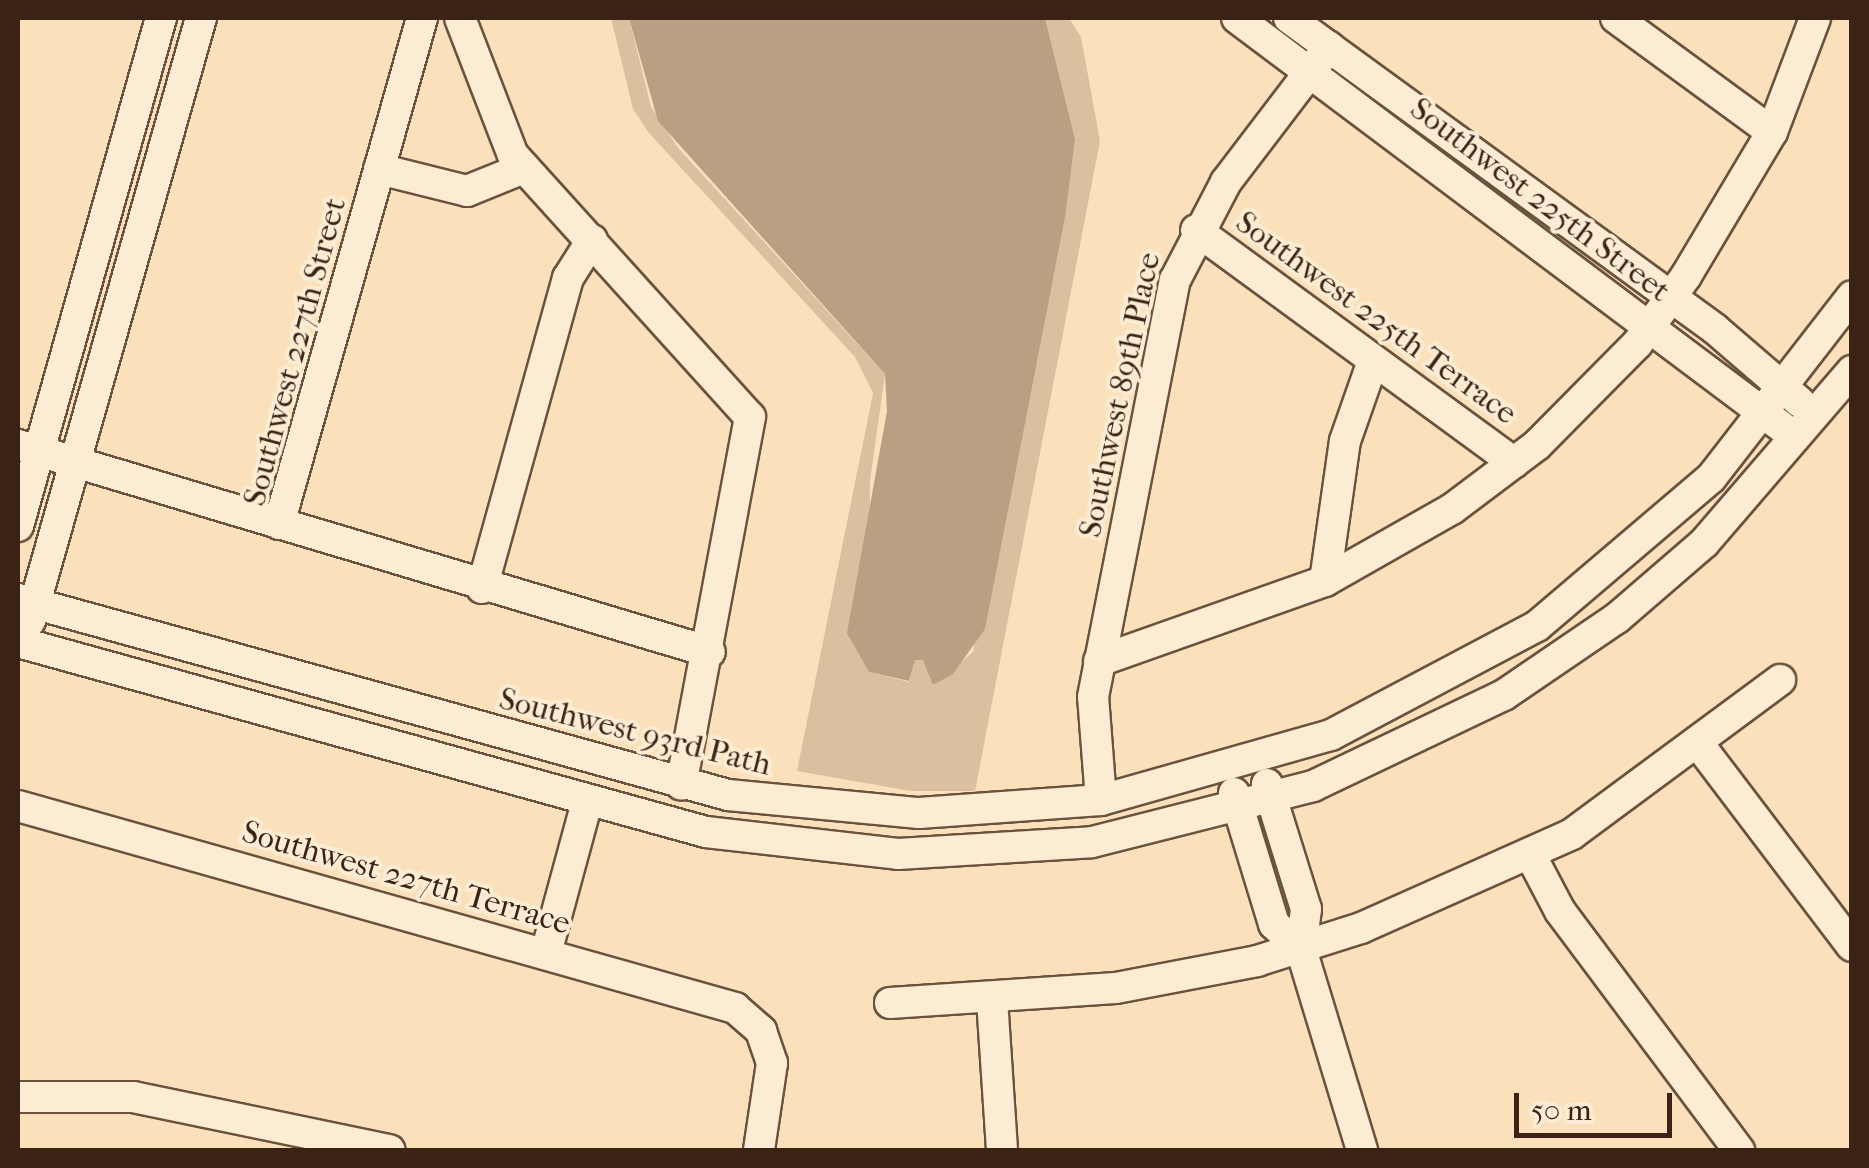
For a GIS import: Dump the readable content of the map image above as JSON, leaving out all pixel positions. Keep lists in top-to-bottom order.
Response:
{
  "streets": {
    "street": [
      "Southwest 225th Street",
      "Southwest 225th Terrace",
      "Southwest 227th Street",
      "Southwest 89th Place",
      "Southwest 93rd Path",
      "Southwest 227th Terrace"
    ]
  },
  "crossings": [
    ["Southwest 225th Street", "Southwest 89th Place"],
    ["Southwest 225th Street", "Southwest 93rd Path"],
    ["Southwest 225th Terrace", "Southwest 89th Place"],
    ["Southwest 89th Place", "Southwest 93rd Path"]
  ],
  "scale_bar": "50 m"
}
